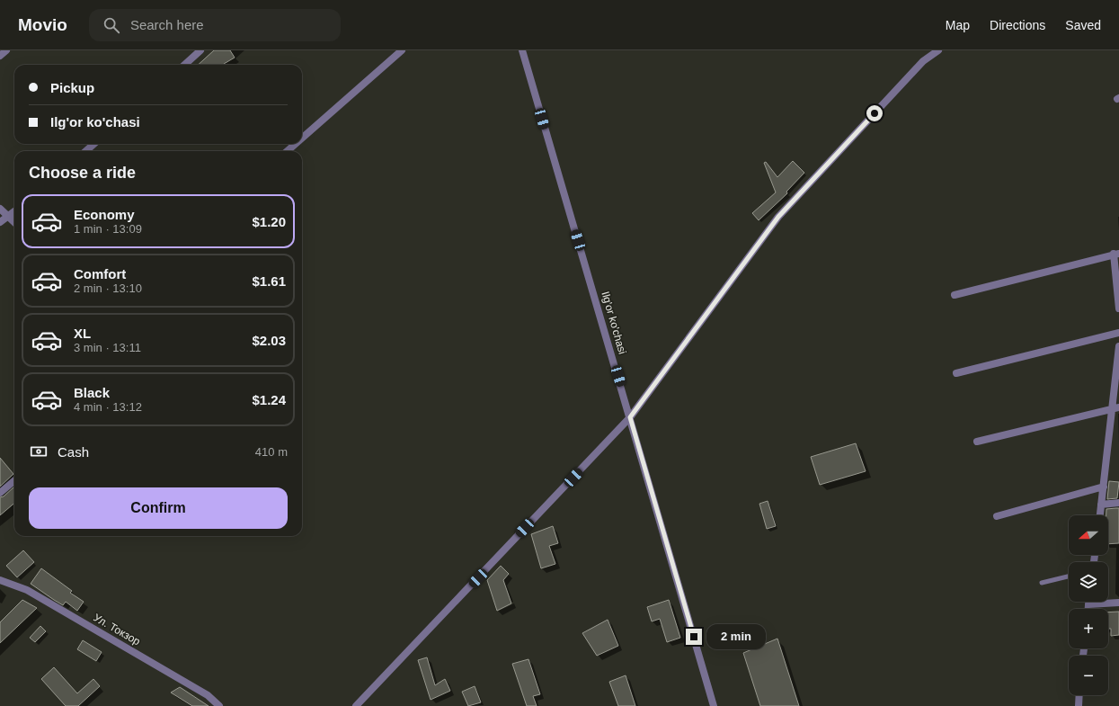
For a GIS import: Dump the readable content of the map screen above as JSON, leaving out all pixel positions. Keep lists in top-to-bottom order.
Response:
{
  "streets": {
    "street": ["Ilg'or ko'chasi", "Ул. Токзор"]
  },
  "north": "left",
  "page": {
    "header": "Movio",
    "search": "Search here",
    "nav": ["Map", "Directions", "Saved"],
    "banner": ["Pickup", "Ilg'or ko'chasi"],
    "heading": "Choose a ride",
    "list": [
      {
        "name": "Economy",
        "note": "1 min · 13:09",
        "value": "$1.20"
      },
      {
        "name": "Comfort",
        "note": "2 min · 13:10",
        "value": "$1.61"
      },
      {
        "name": "XL",
        "note": "3 min · 13:11",
        "value": "$2.03"
      },
      {
        "name": "Black",
        "note": "4 min · 13:12",
        "value": "$1.24"
      }
    ],
    "pay": ["Cash", "410 m"],
    "buttons": "Confirm",
    "map_buttons": ["+", "−"],
    "bubble": "2 min"
  }
}
